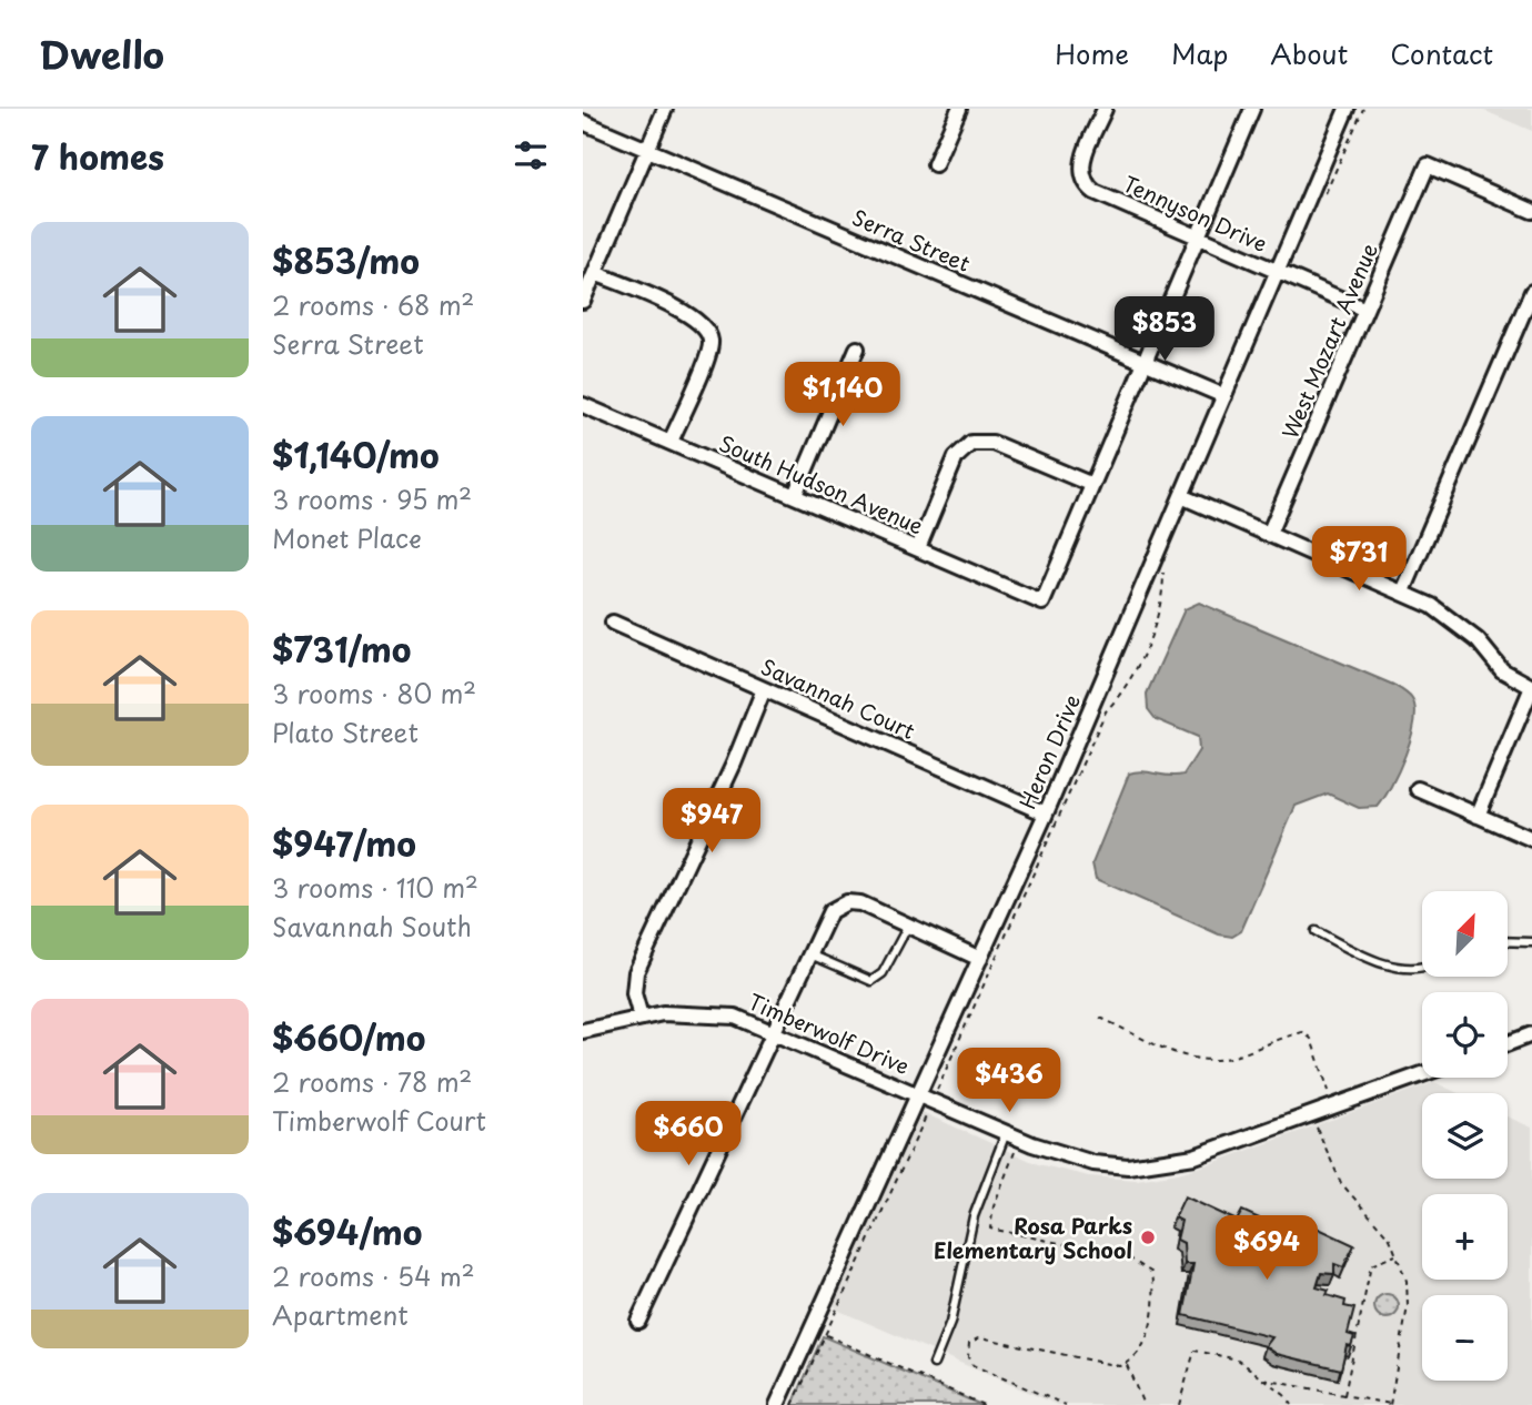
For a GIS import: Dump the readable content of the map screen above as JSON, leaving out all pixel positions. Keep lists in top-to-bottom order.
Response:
{
  "streets": {
    "street": [
      "Tennyson Drive",
      "Serra Street",
      "West Mozart Avenue",
      "South Hudson Avenue",
      "Savannah Court",
      "Heron Drive",
      "Timberwolf Drive"
    ]
  },
  "crossings": [
    ["Tennyson Drive", "West Mozart Avenue"],
    ["Tennyson Drive", "Heron Drive"],
    ["Serra Street", "Heron Drive"],
    ["Savannah Court", "Heron Drive"],
    ["Heron Drive", "Timberwolf Drive"]
  ],
  "places": ["Rosa Parks Elementary School"],
  "north": "top right",
  "page": {
    "header": "Dwello",
    "nav": [
      "Home",
      "Map",
      "About",
      "Contact"
    ],
    "heading": "7 homes",
    "list": [
      {
        "name": "$853/mo",
        "note": "2 rooms · 68 m² · Serra Street"
      },
      {
        "name": "$1,140/mo",
        "note": "3 rooms · 95 m² · Monet Place"
      },
      {
        "name": "$731/mo",
        "note": "3 rooms · 80 m² · Plato Street"
      },
      {
        "name": "$947/mo",
        "note": "3 rooms · 110 m² · Savannah South"
      },
      {
        "name": "$660/mo",
        "note": "2 rooms · 78 m² · Timberwolf Court"
      },
      {
        "name": "$694/mo",
        "note": "2 rooms · 54 m² · Apartment"
      }
    ],
    "price": [
      "$853",
      "$1,140",
      "$731",
      "$947",
      "$436",
      "$660",
      "$694"
    ],
    "map_buttons": ["+", "−"]
  }
}
